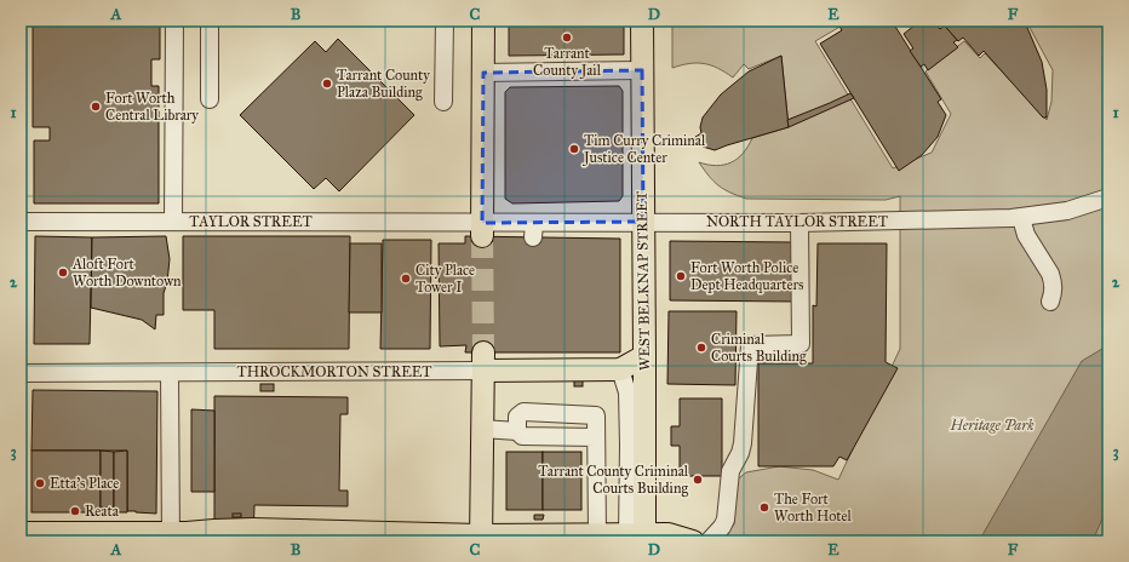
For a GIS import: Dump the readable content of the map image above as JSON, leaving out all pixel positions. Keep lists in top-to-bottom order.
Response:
{
  "streets": {
    "main road": ["WEST BELKNAP STREET", "THROCKMORTON STREET"],
    "street": ["TAYLOR STREET", "NORTH TAYLOR STREET"]
  },
  "crossings": [
    ["TAYLOR STREET", "NORTH TAYLOR STREET"],
    ["NORTH TAYLOR STREET", "WEST BELKNAP STREET"],
    ["WEST BELKNAP STREET", "THROCKMORTON STREET"]
  ],
  "parks": ["Heritage Park"],
  "places": [
    "Tarrant County Jail",
    "Tarrant County Plaza Building",
    "Fort Worth Central Library",
    "Tim Curry Criminal Justice Center",
    "Aloft Fort Worth Downtown",
    "Fort Worth Police Dept Headquarters",
    "City Place Tower I",
    "Criminal Courts Building",
    "Tarrant County Criminal Courts Building",
    "Etta's Place",
    "The Fort Worth Hotel",
    "Reata"
  ],
  "grid": {
    "columns": [
      "A",
      "B",
      "C",
      "D",
      "E",
      "F"
    ],
    "rows": ["1", "2", "3"]
  }
}
